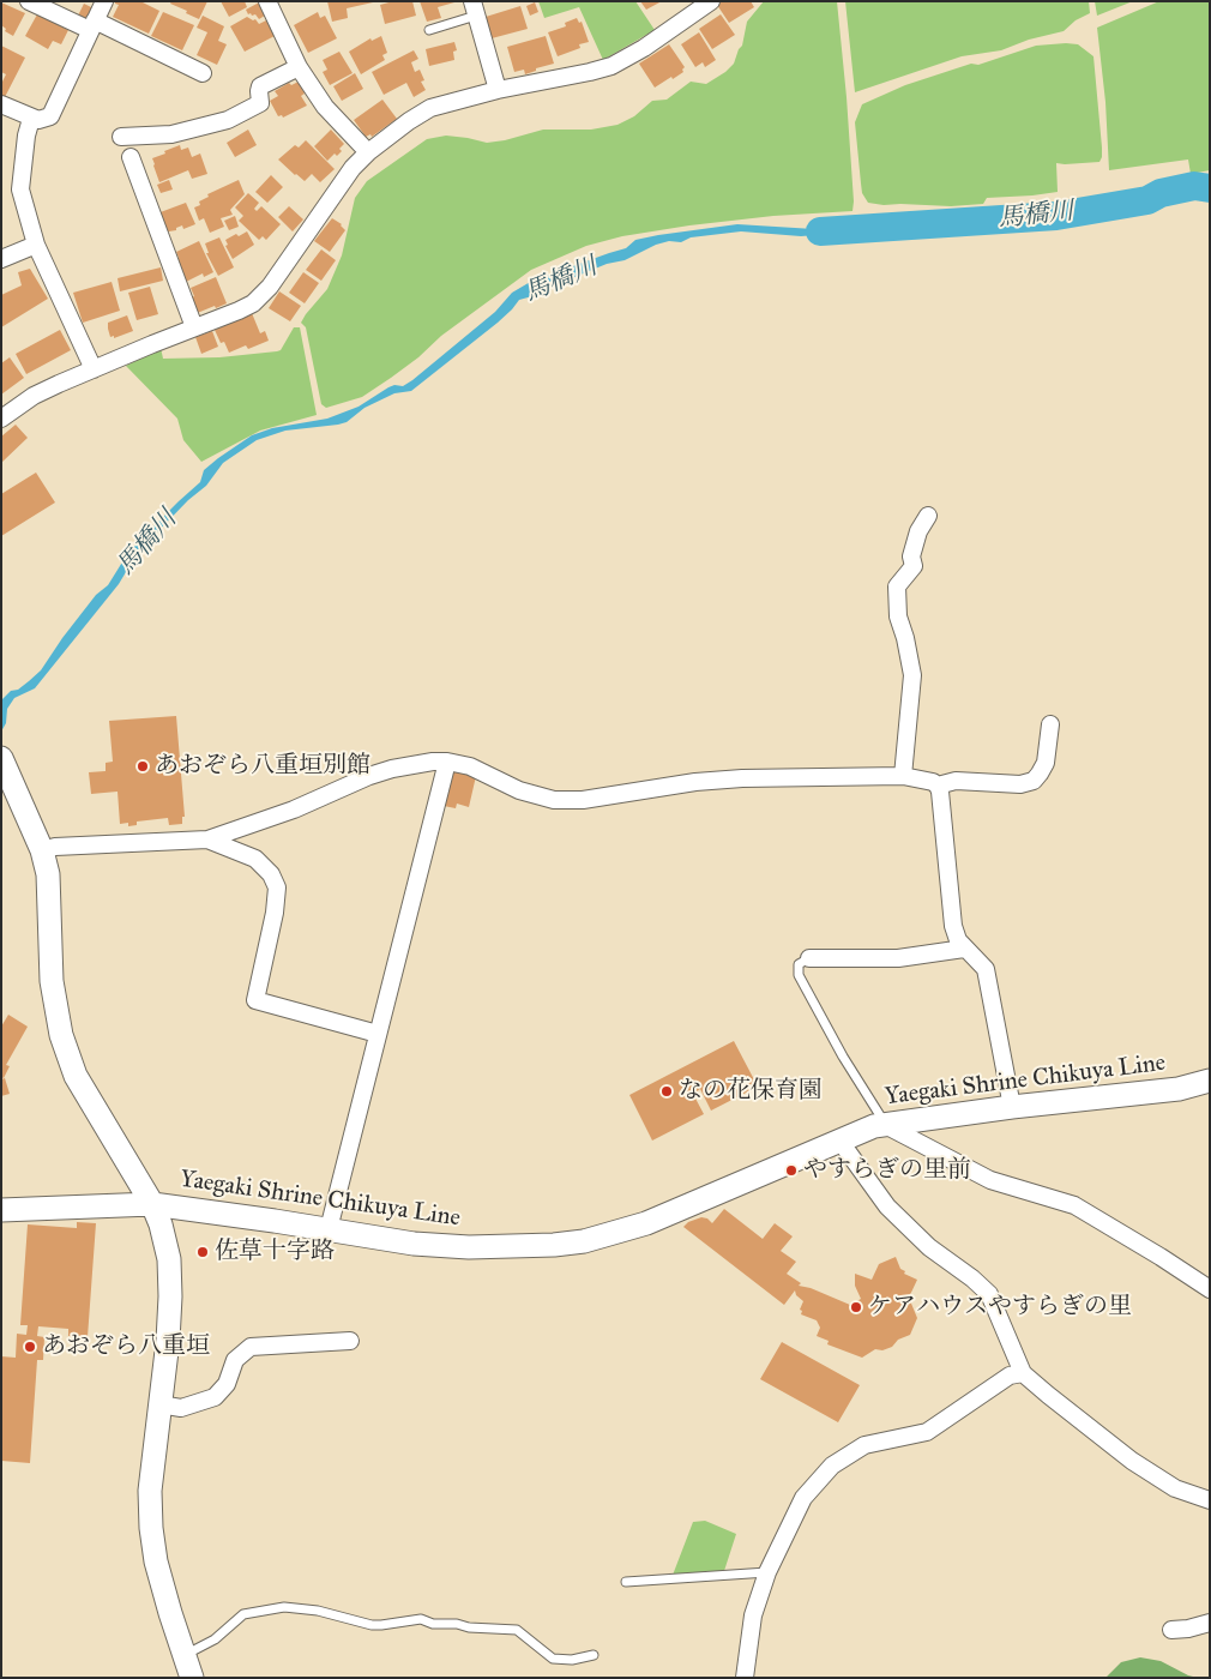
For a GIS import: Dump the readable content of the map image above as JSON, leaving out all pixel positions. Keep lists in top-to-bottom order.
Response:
{
  "streets": {
    "main road": ["Yaegaki Shrine Chikuya Line"]
  },
  "water": ["馬橋川"],
  "places": [
    "あおぞら八重垣別館",
    "なの花保育園",
    "やすらぎの里前",
    "佐草十字路",
    "ケアハウスやすらぎの里",
    "あおぞら八重垣"
  ]
}
